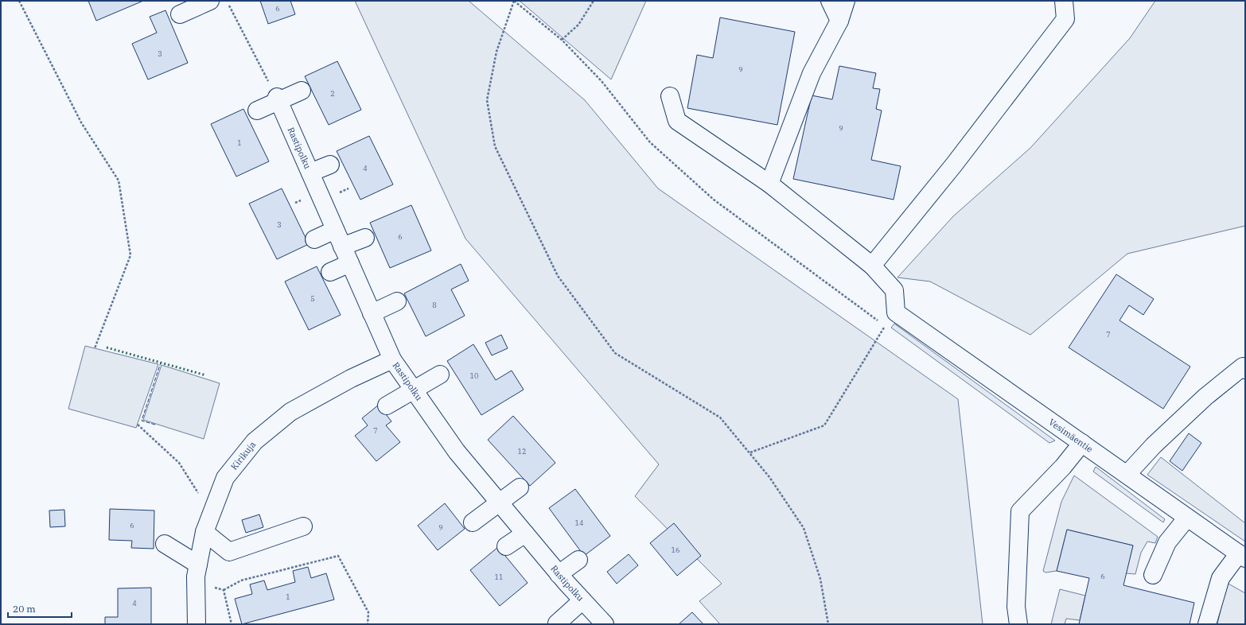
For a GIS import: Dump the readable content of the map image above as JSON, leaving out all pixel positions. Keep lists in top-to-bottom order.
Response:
{
  "streets": {
    "street": ["Rastipolku", "Vesimäentie", "Kirikuja"]
  },
  "crossings": [
    ["Rastipolku", "Kirikuja"]
  ],
  "house_numbers": [
    "6",
    "3",
    "9",
    "2",
    "9",
    "1",
    "4",
    "3",
    "6",
    "5",
    "8",
    "7",
    "10",
    "7",
    "12",
    "14",
    "6",
    "9",
    "16",
    "6",
    "11",
    "1",
    "4"
  ],
  "scale_bar": "20 m"
}
